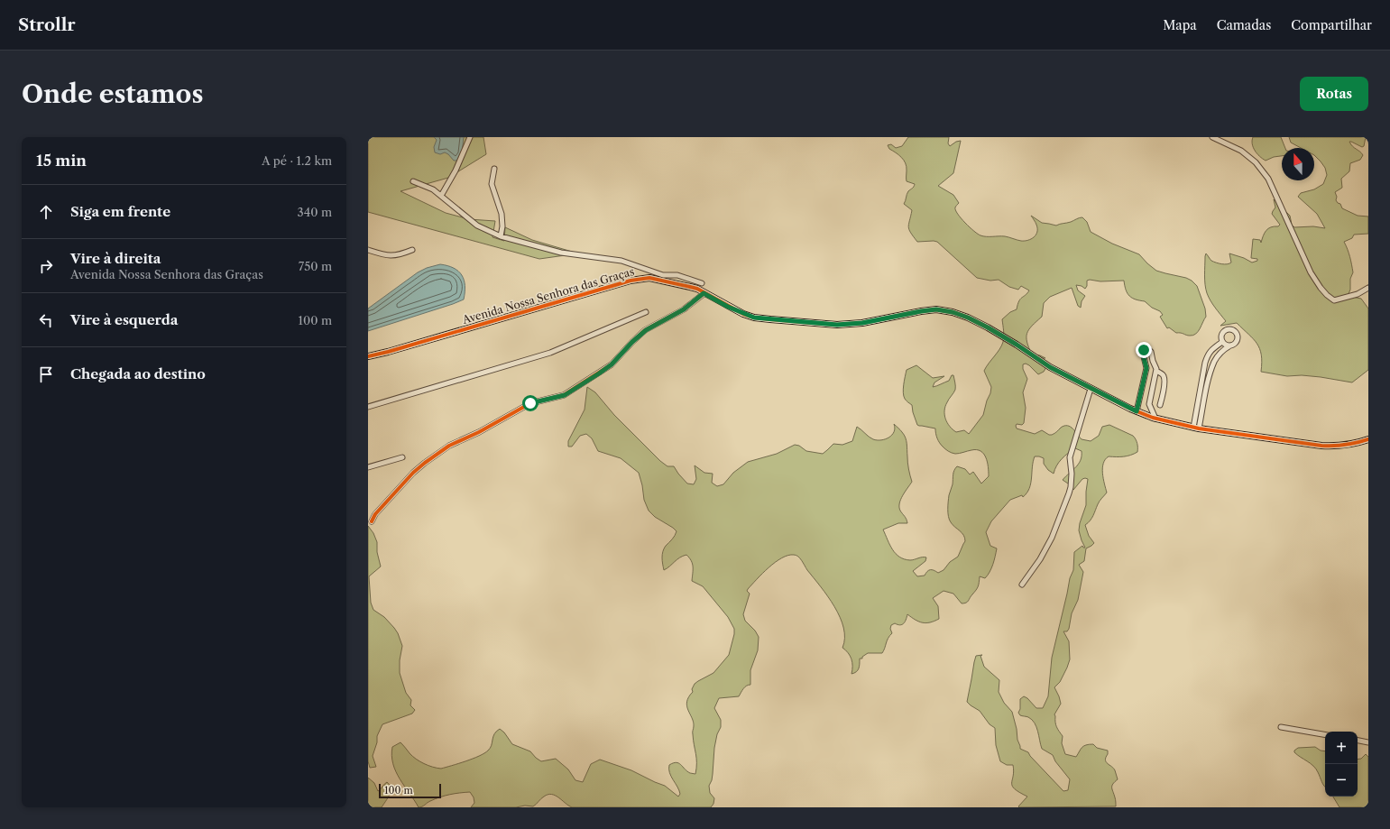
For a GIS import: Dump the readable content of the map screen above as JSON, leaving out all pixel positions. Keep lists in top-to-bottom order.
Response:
{
  "streets": {
    "main road": ["Avenida Nossa Senhora das Graças"]
  },
  "scale_bar": "100 m",
  "north": "top",
  "page": {
    "header": "Strollr",
    "nav": ["Mapa", "Camadas", "Compartilhar"],
    "buttons": "Rotas",
    "title": "Onde estamos",
    "heading": ["15 min", "A pé · 1.2 km"],
    "list": [
      ["Siga em frente", "340 m"],
      ["Vire à direita", "Avenida Nossa Senhora das Graças", "750 m"],
      ["Vire à esquerda", "100 m"],
      "Chegada ao destino"
    ],
    "map_buttons": ["+", "−"],
    "scale": "100 m"
  }
}
